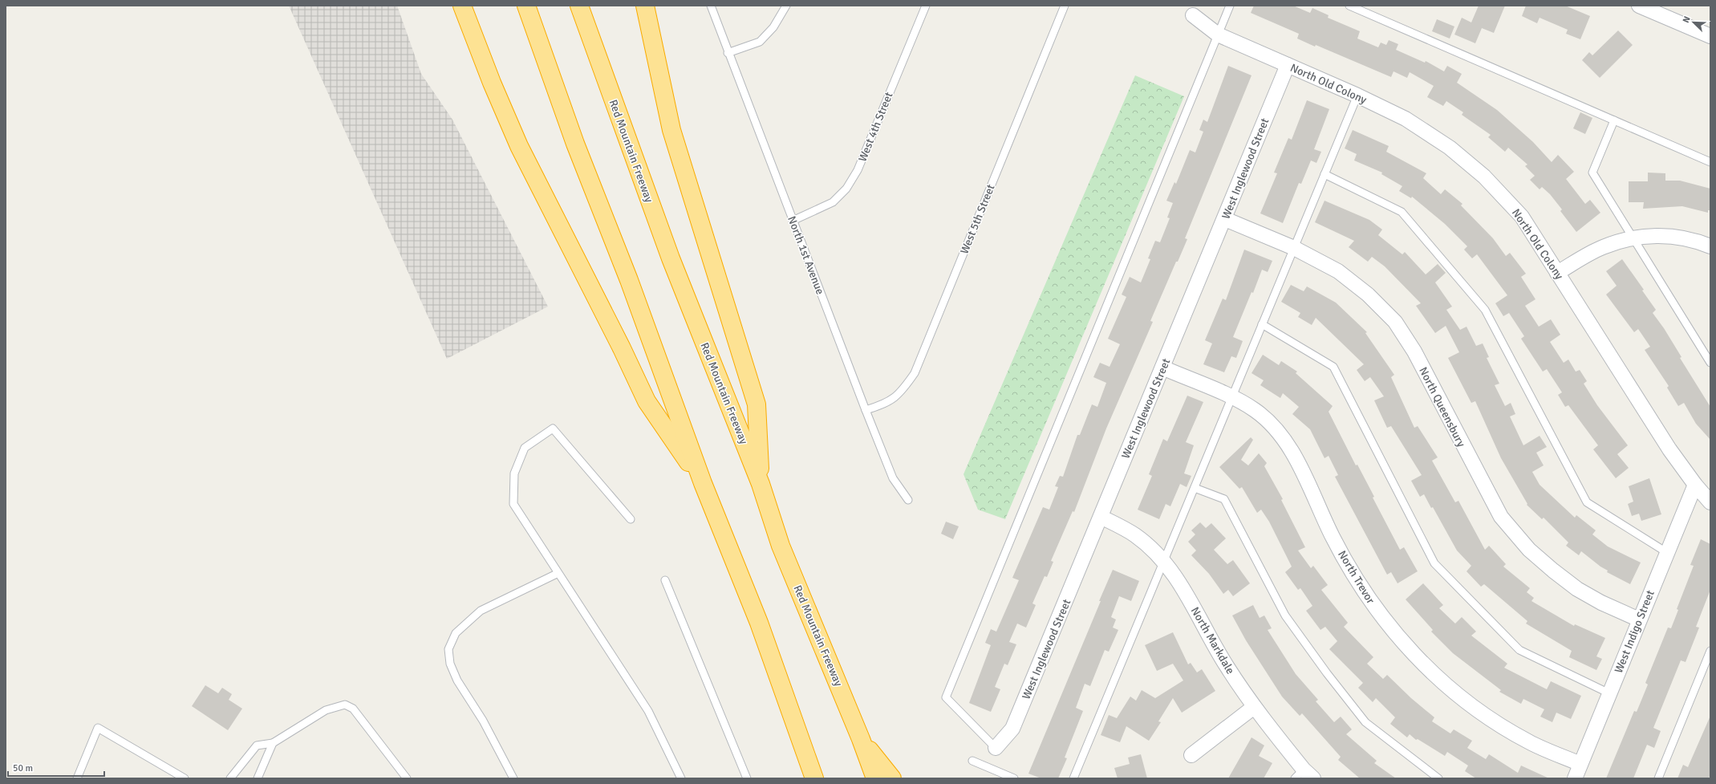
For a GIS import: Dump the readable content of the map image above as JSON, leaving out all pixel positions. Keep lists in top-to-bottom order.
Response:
{
  "streets": {
    "highway": ["Red Mountain Freeway"],
    "street": [
      "North Old Colony",
      "West Inglewood Street",
      "North Queensbury",
      "North Trevor",
      "West Indigo Street",
      "North Markdale"
    ],
    "lane": ["West 4th Street", "West 5th Street", "North 1st Avenue"]
  },
  "crossings": [
    ["North Old Colony", "West Inglewood Street"],
    ["North Old Colony", "West Indigo Street"],
    ["West 4th Street", "North 1st Avenue"],
    ["West Inglewood Street", "North Queensbury"],
    ["West Inglewood Street", "North Trevor"],
    ["West Inglewood Street", "North Markdale"],
    ["West 5th Street", "North 1st Avenue"],
    ["North Queensbury", "West Indigo Street"],
    ["North Trevor", "West Indigo Street"]
  ],
  "scale_bar": "50 m",
  "north": "top left"
}
